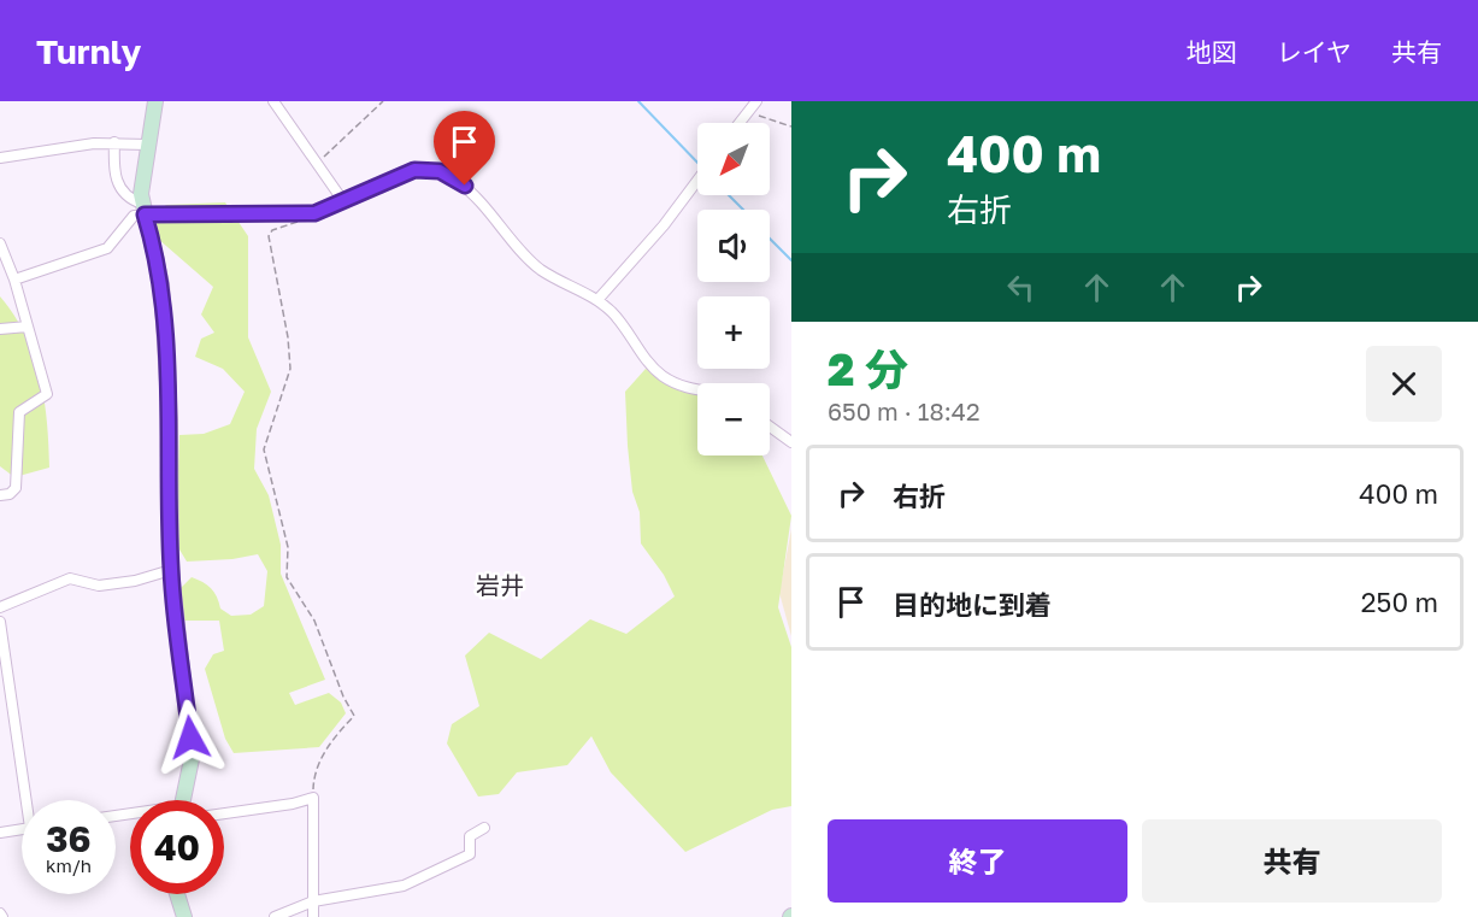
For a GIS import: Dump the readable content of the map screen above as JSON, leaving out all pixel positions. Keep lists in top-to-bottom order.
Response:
{
  "districts": ["岩井"],
  "north": "bottom left",
  "page": {
    "header": "Turnly",
    "nav": ["地図", "レイヤ", "共有"],
    "turn": ["400 m", "右折"],
    "map_buttons": ["+", "−"],
    "heading": ["2 分", "650 m · 18:42"],
    "list": [
      {
        "name": "右折",
        "value": "400 m"
      },
      {
        "name": "目的地に到着",
        "value": "250 m"
      }
    ],
    "speed": "36 km/h",
    "limit": "40",
    "buttons": ["終了", "共有"]
  }
}
